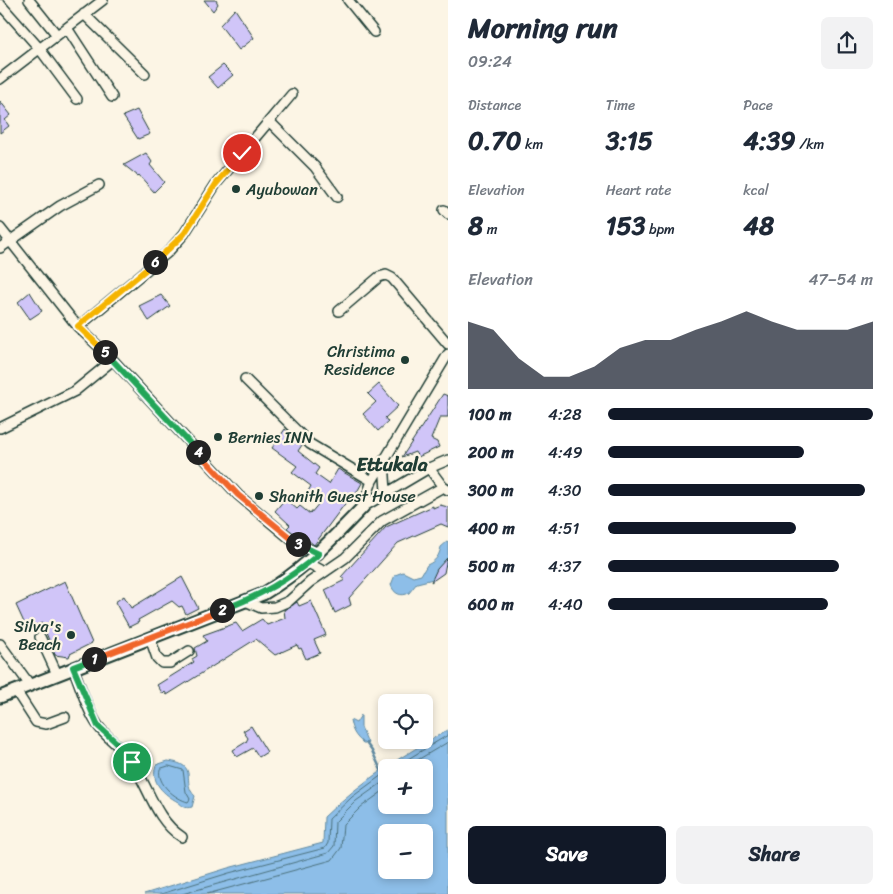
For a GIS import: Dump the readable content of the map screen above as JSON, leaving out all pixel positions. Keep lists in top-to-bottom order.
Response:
{
  "districts": ["Ettukala"],
  "places": [
    "Ayubowan",
    "Christima Residence",
    "Bernies INN",
    "Shanith Guest House",
    "Silva's Beach"
  ],
  "page": {
    "heading": ["Morning run", "09:24"],
    "stats": [
      ["Distance", "0.70 km"],
      ["Time", "3:15"],
      ["Pace", "4:39 /km"],
      ["Elevation", "8 m"],
      ["Heart rate", "153 bpm"],
      ["kcal", "48"]
    ],
    "pins": [
      "6",
      "5",
      "4",
      "3",
      "2",
      "1"
    ],
    "chart": ["Elevation", "47–54 m"],
    "list": [
      {
        "name": "100 m",
        "note": "4:28"
      },
      {
        "name": "200 m",
        "note": "4:49"
      },
      {
        "name": "300 m",
        "note": "4:30"
      },
      {
        "name": "400 m",
        "note": "4:51"
      },
      {
        "name": "500 m",
        "note": "4:37"
      },
      {
        "name": "600 m",
        "note": "4:40"
      }
    ],
    "map_buttons": ["+", "−"],
    "buttons": ["Save", "Share"]
  }
}
